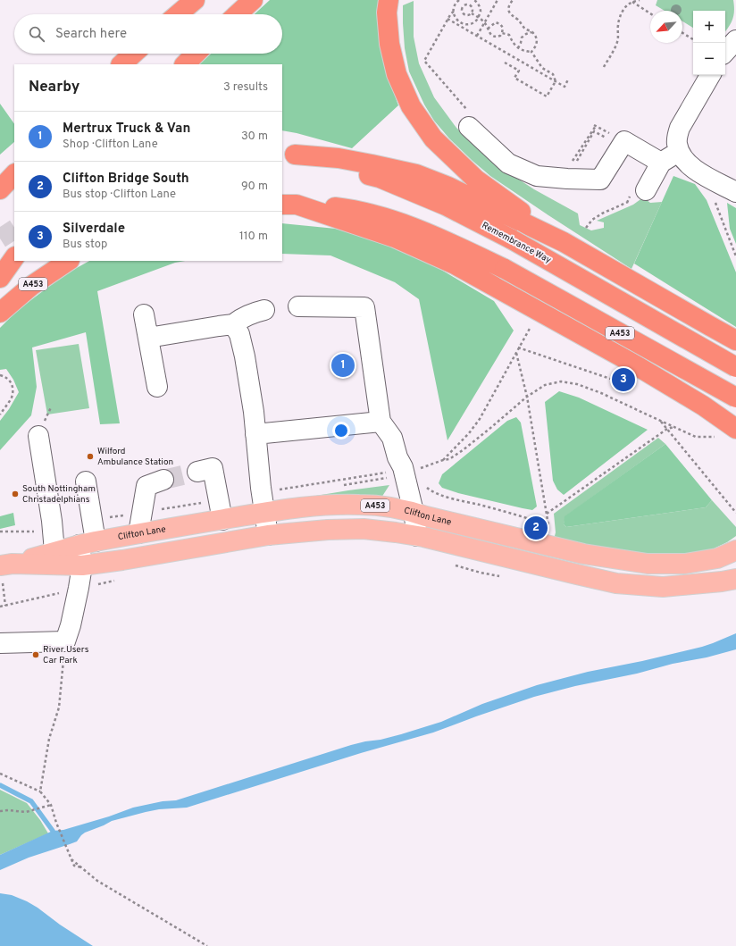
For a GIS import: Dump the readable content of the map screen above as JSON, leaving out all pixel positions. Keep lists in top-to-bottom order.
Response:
{
  "streets": {
    "highway": ["Remembrance Way", "A453"],
    "main road": ["Clifton Lane"]
  },
  "places": ["Wilford Ambulance Station", "South Nottingham Christadelphians", "River Users Car Park"],
  "north": "bottom left",
  "page": {
    "map_buttons": ["+", "−"],
    "search": "Search here",
    "heading": ["Nearby", "3 results"],
    "list": [
      {
        "mark": "1",
        "name": "Mertrux Truck & Van",
        "note": "Shop · Clifton Lane",
        "value": "30 m"
      },
      {
        "mark": "2",
        "name": "Clifton Bridge South",
        "note": "Bus stop · Clifton Lane",
        "value": "90 m"
      },
      {
        "mark": "3",
        "name": "Silverdale",
        "note": "Bus stop",
        "value": "110 m"
      }
    ],
    "pins": ["1", "3", "2"]
  }
}
